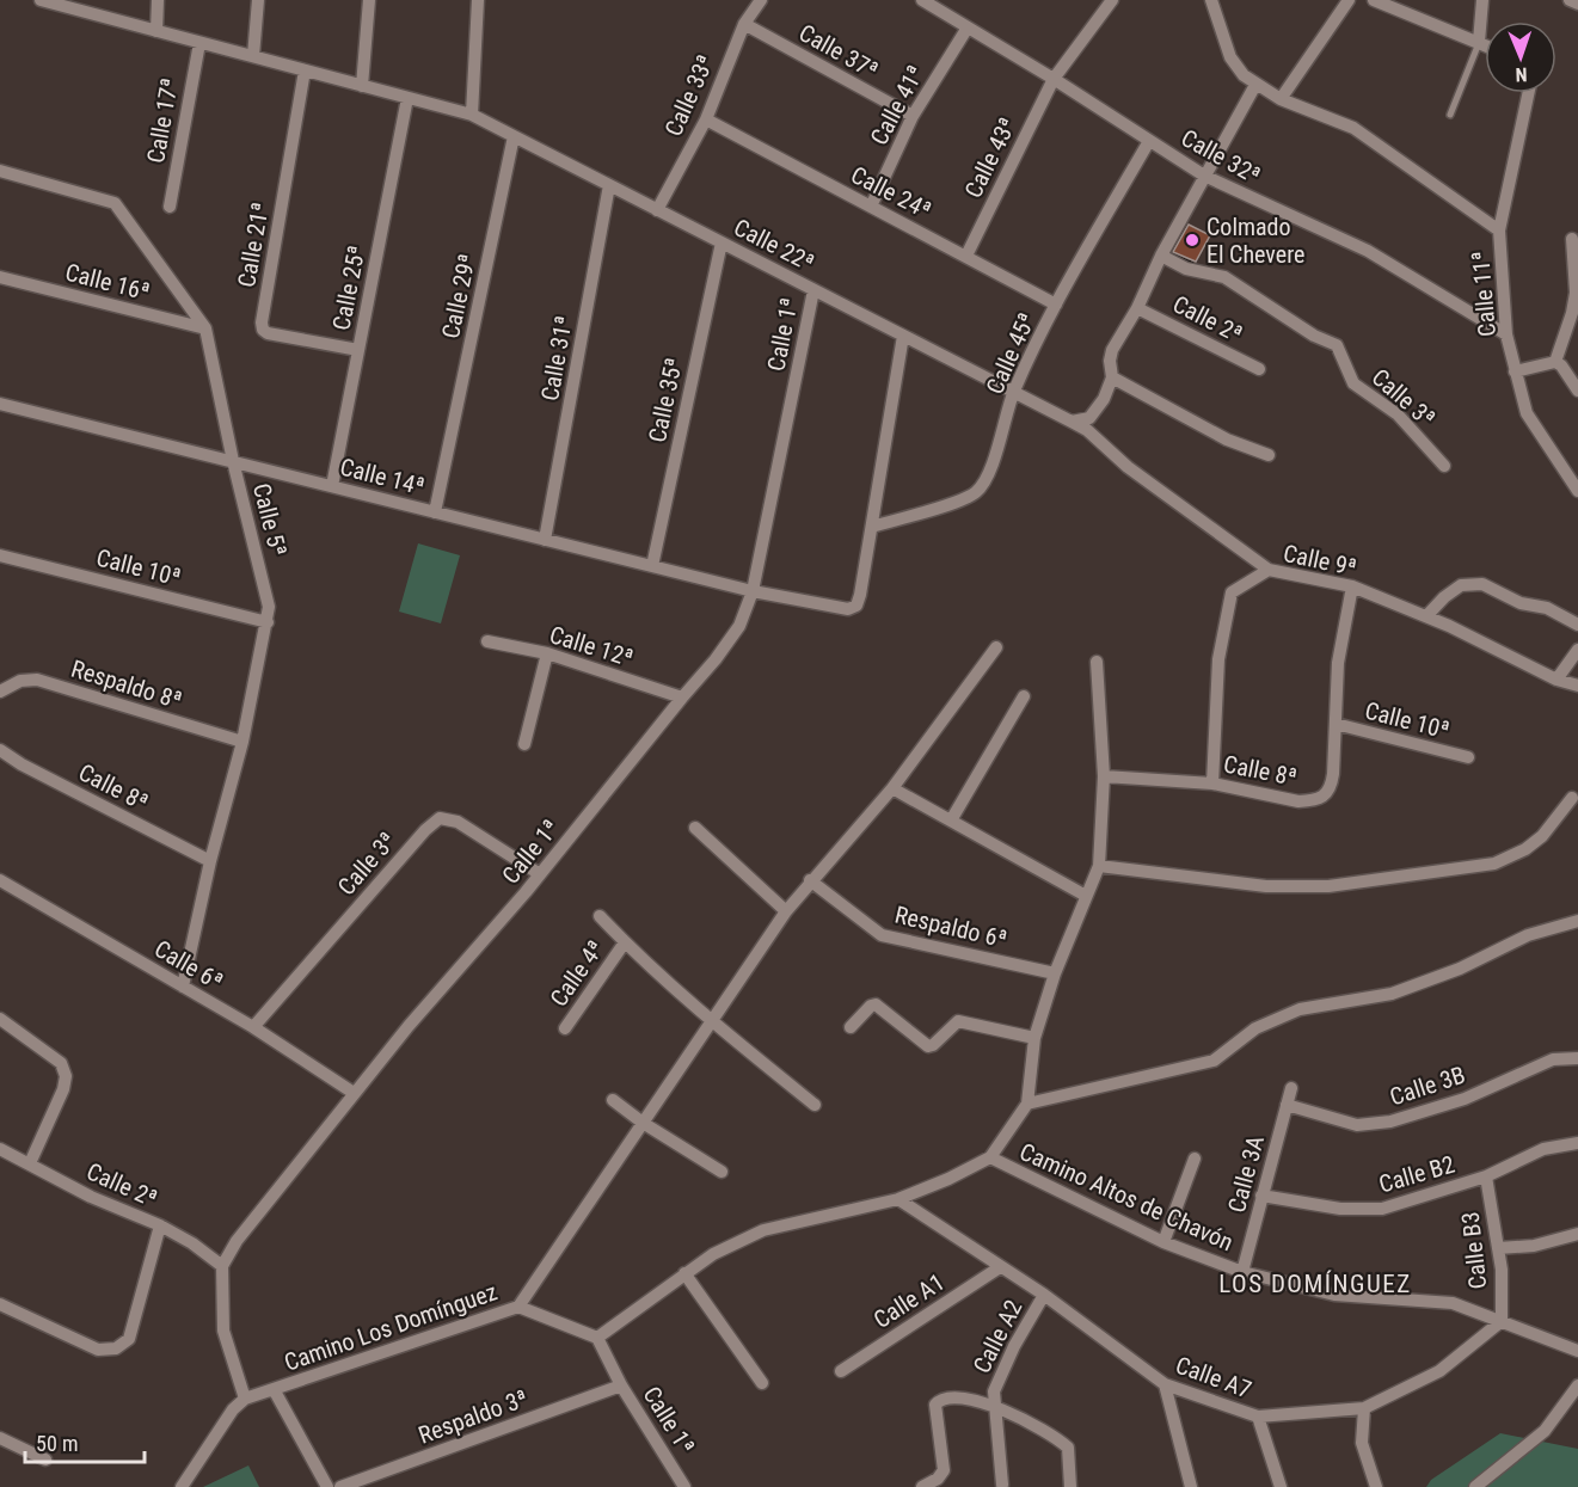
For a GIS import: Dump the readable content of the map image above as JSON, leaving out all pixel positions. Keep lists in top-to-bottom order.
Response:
{
  "streets": {
    "street": [
      "Calle 37ª",
      "Calle 33ª",
      "Calle 41ª",
      "Calle 17ª",
      "Calle 32ª",
      "Calle 43ª",
      "Calle 24ª",
      "Calle 21ª",
      "Calle 22ª",
      "Calle 16ª",
      "Calle 25ª",
      "Calle 11ª",
      "Calle 29ª",
      "Calle 2ª",
      "Calle 1ª",
      "Calle 45ª",
      "Calle 31ª",
      "Calle 3ª",
      "Calle 35ª",
      "Calle 14ª",
      "Calle 5ª",
      "Calle 9ª",
      "Calle 10ª",
      "Calle 12ª",
      "Respaldo 8ª",
      "Calle 8ª",
      "Respaldo 6ª",
      "Calle 6ª",
      "Calle 4ª",
      "Calle 3B",
      "Calle 3A",
      "Calle B2",
      "Camino Altos de Chavón",
      "Calle B3",
      "Calle A1",
      "Camino Los Domínguez",
      "Calle A2",
      "Calle A7",
      "Respaldo 3ª"
    ]
  },
  "crossings": [
    ["Calle 37ª", "Calle 33ª"],
    ["Calle 37ª", "Calle 41ª"],
    ["Calle 33ª", "Calle 24ª"],
    ["Calle 33ª", "Calle 22ª"],
    ["Calle 41ª", "Calle 32ª"],
    ["Calle 41ª", "Calle 24ª"],
    ["Calle 32ª", "Calle 43ª"],
    ["Calle 32ª", "Calle 11ª"],
    ["Calle 32ª", "Calle 45ª"],
    ["Calle 43ª", "Calle 24ª"],
    ["Calle 24ª", "Calle 45ª"],
    ["Calle 21ª", "Calle 25ª"],
    ["Calle 22ª", "Calle 29ª"],
    ["Calle 22ª", "Calle 1ª"],
    ["Calle 22ª", "Calle 45ª"],
    ["Calle 22ª", "Calle 31ª"],
    ["Calle 22ª", "Calle 35ª"],
    ["Calle 22ª", "Calle 9ª"],
    ["Calle 16ª", "Calle 5ª"],
    ["Calle 25ª", "Calle 14ª"],
    ["Calle 29ª", "Calle 14ª"],
    ["Calle 2ª", "Calle 1ª"],
    ["Calle 1ª", "Calle 3ª"],
    ["Calle 1ª", "Calle 14ª"],
    ["Calle 1ª", "Calle 12ª"],
    ["Calle 1ª", "Calle 6ª"],
    ["Calle 1ª", "Camino Los Domínguez"],
    ["Calle 1ª", "Respaldo 3ª"],
    ["Calle 45ª", "Calle 14ª"],
    ["Calle 31ª", "Calle 14ª"],
    ["Calle 3ª", "Calle 6ª"],
    ["Calle 35ª", "Calle 14ª"],
    ["Calle 14ª", "Calle 5ª"],
    ["Calle 5ª", "Calle 10ª"],
    ["Calle 5ª", "Respaldo 8ª"],
    ["Calle 5ª", "Calle 8ª"],
    ["Calle 5ª", "Calle 6ª"],
    ["Calle 9ª", "Calle 8ª"],
    ["Calle 10ª", "Calle 8ª"],
    ["Calle 3B", "Calle 3A"],
    ["Calle 3A", "Calle B2"],
    ["Calle 3A", "Camino Altos de Chavón"],
    ["Calle B2", "Calle B3"],
    ["Camino Altos de Chavón", "Calle B3"],
    ["Camino Altos de Chavón", "Calle A7"],
    ["Calle B3", "Calle A7"],
    ["Calle A1", "Calle A7"],
    ["Calle A2", "Calle A7"]
  ],
  "districts": ["LOS DOMÍNGUEZ"],
  "places": ["Colmado El Chevere"],
  "scale_bar": "50 m",
  "north": "bottom"
}
